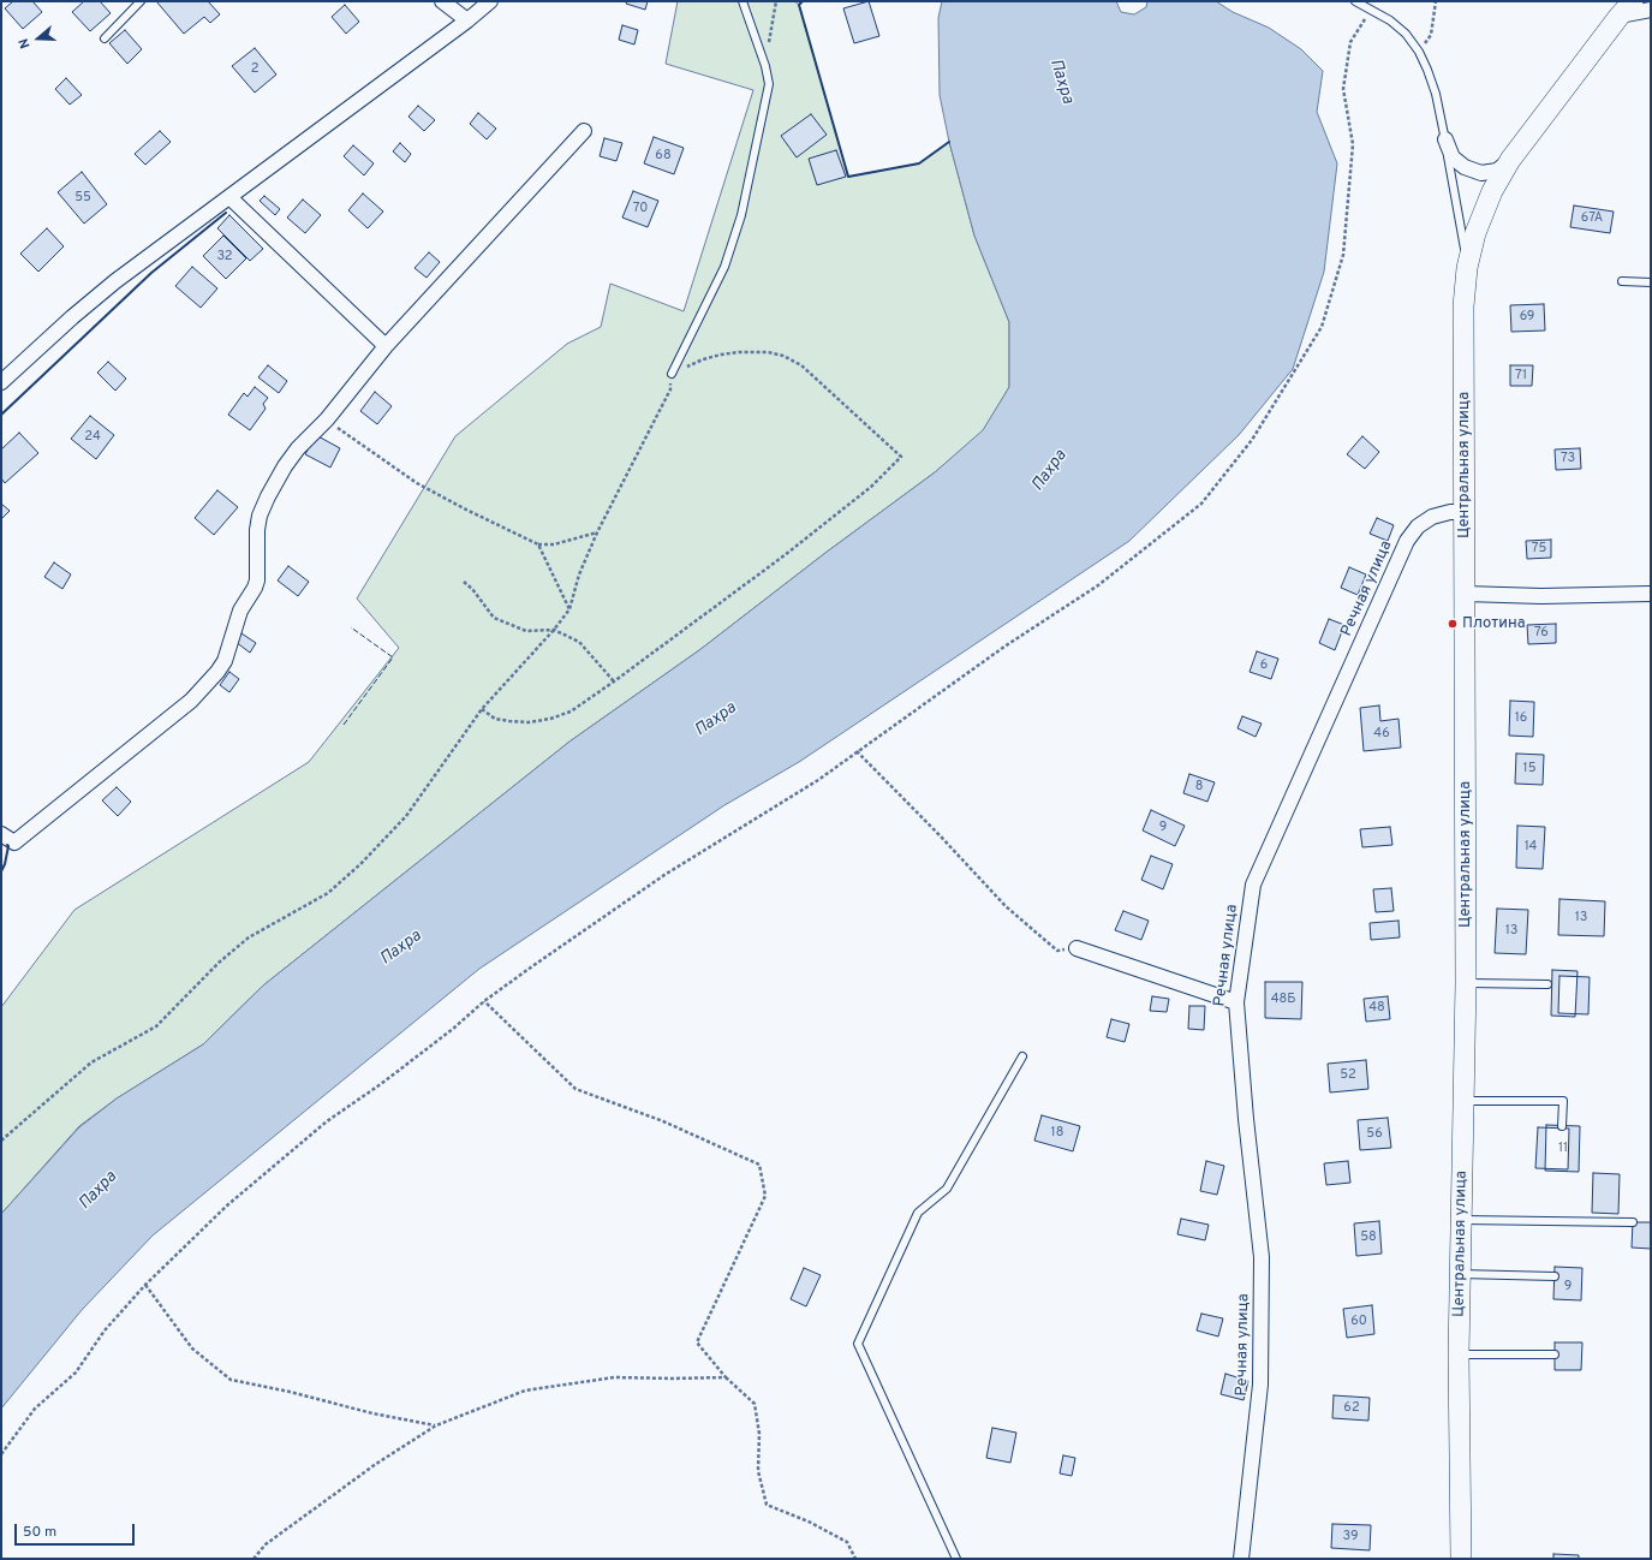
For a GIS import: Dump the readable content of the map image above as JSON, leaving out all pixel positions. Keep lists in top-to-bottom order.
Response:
{
  "streets": {
    "street": ["Центральная улица", "Речная улица"]
  },
  "crossings": [
    ["Центральная улица", "Речная улица"]
  ],
  "water": ["Пахра"],
  "places": ["Плотина"],
  "house_numbers": [
    "2",
    "68",
    "55",
    "70",
    "67А",
    "32",
    "69",
    "71",
    "24",
    "73",
    "75",
    "76",
    "6",
    "16",
    "46",
    "15",
    "8",
    "9",
    "14",
    "13",
    "13",
    "48Б",
    "48",
    "52",
    "18",
    "56",
    "11",
    "58",
    "9",
    "60",
    "62",
    "39"
  ],
  "scale_bar": "50 m",
  "north": "left"
}
